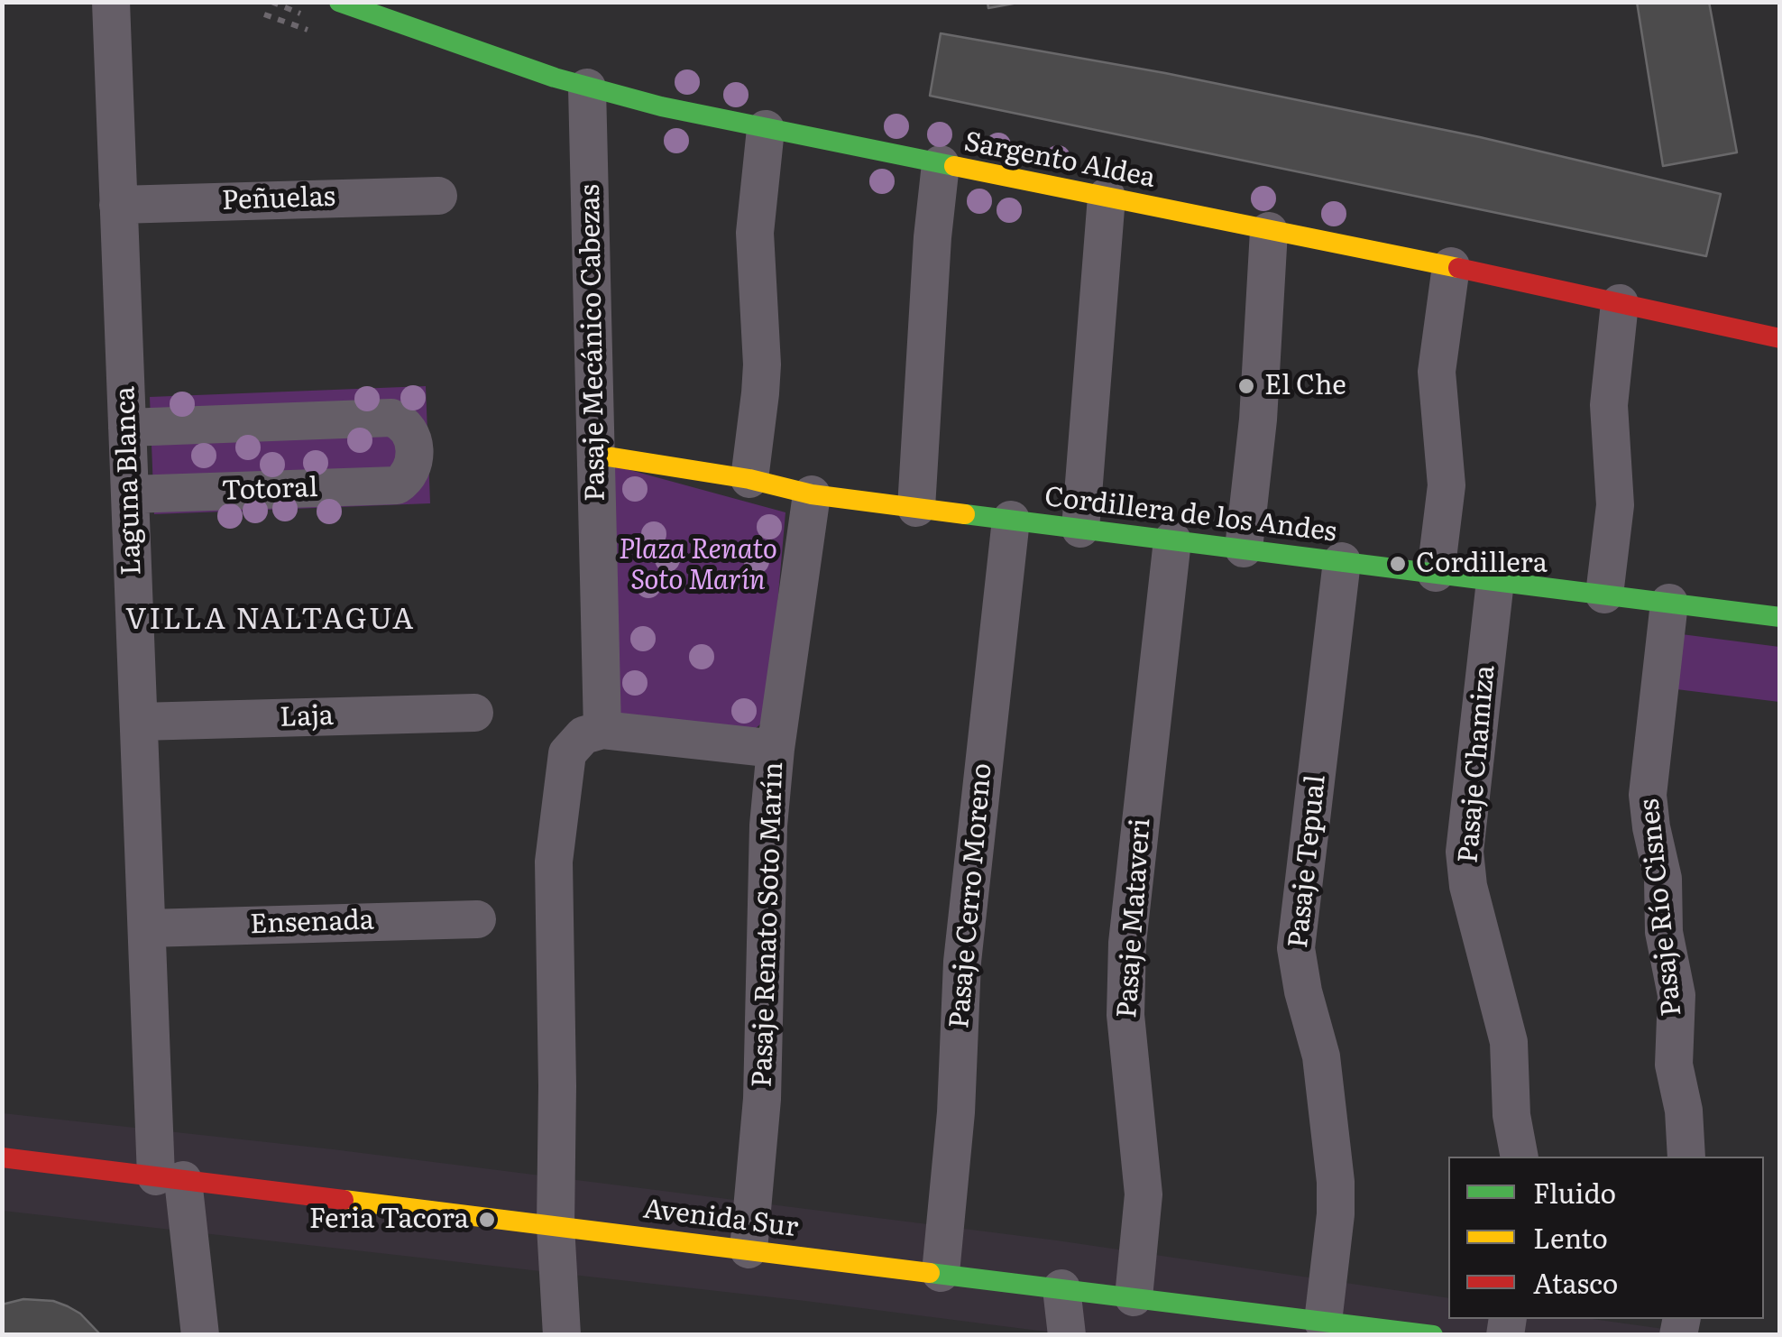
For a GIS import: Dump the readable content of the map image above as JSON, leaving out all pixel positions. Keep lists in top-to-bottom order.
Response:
{
  "streets": {
    "street": [
      "Sargento Aldea",
      "Peñuelas",
      "Pasaje Mecánico Cabezas",
      "Laguna Blanca",
      "Totoral",
      "Cordillera de los Andes",
      "Laja",
      "Pasaje Chamiza",
      "Pasaje Tepual",
      "Pasaje Cerro Moreno",
      "Pasaje Río Cisnes",
      "Pasaje Mataveri",
      "Ensenada",
      "Pasaje Renato Soto Marín",
      "Avenida Sur"
    ]
  },
  "crossings": [
    ["Sargento Aldea", "Pasaje Mecánico Cabezas"],
    ["Peñuelas", "Laguna Blanca"],
    ["Pasaje Mecánico Cabezas", "Cordillera de los Andes"],
    ["Laguna Blanca", "Totoral"],
    ["Laguna Blanca", "Laja"],
    ["Laguna Blanca", "Ensenada"],
    ["Laguna Blanca", "Avenida Sur"],
    ["Cordillera de los Andes", "Pasaje Chamiza"],
    ["Cordillera de los Andes", "Pasaje Tepual"],
    ["Cordillera de los Andes", "Pasaje Cerro Moreno"],
    ["Cordillera de los Andes", "Pasaje Río Cisnes"],
    ["Cordillera de los Andes", "Pasaje Mataveri"],
    ["Cordillera de los Andes", "Pasaje Renato Soto Marín"],
    ["Pasaje Tepual", "Avenida Sur"],
    ["Pasaje Cerro Moreno", "Avenida Sur"],
    ["Pasaje Mataveri", "Avenida Sur"],
    ["Pasaje Renato Soto Marín", "Avenida Sur"]
  ],
  "districts": ["VILLA NALTAGUA"],
  "parks": ["Plaza Renato Soto Marín"],
  "places": ["El Che", "Cordillera", "Feria Tacora"],
  "legend": ["Fluido", "Lento", "Atasco"]
}
